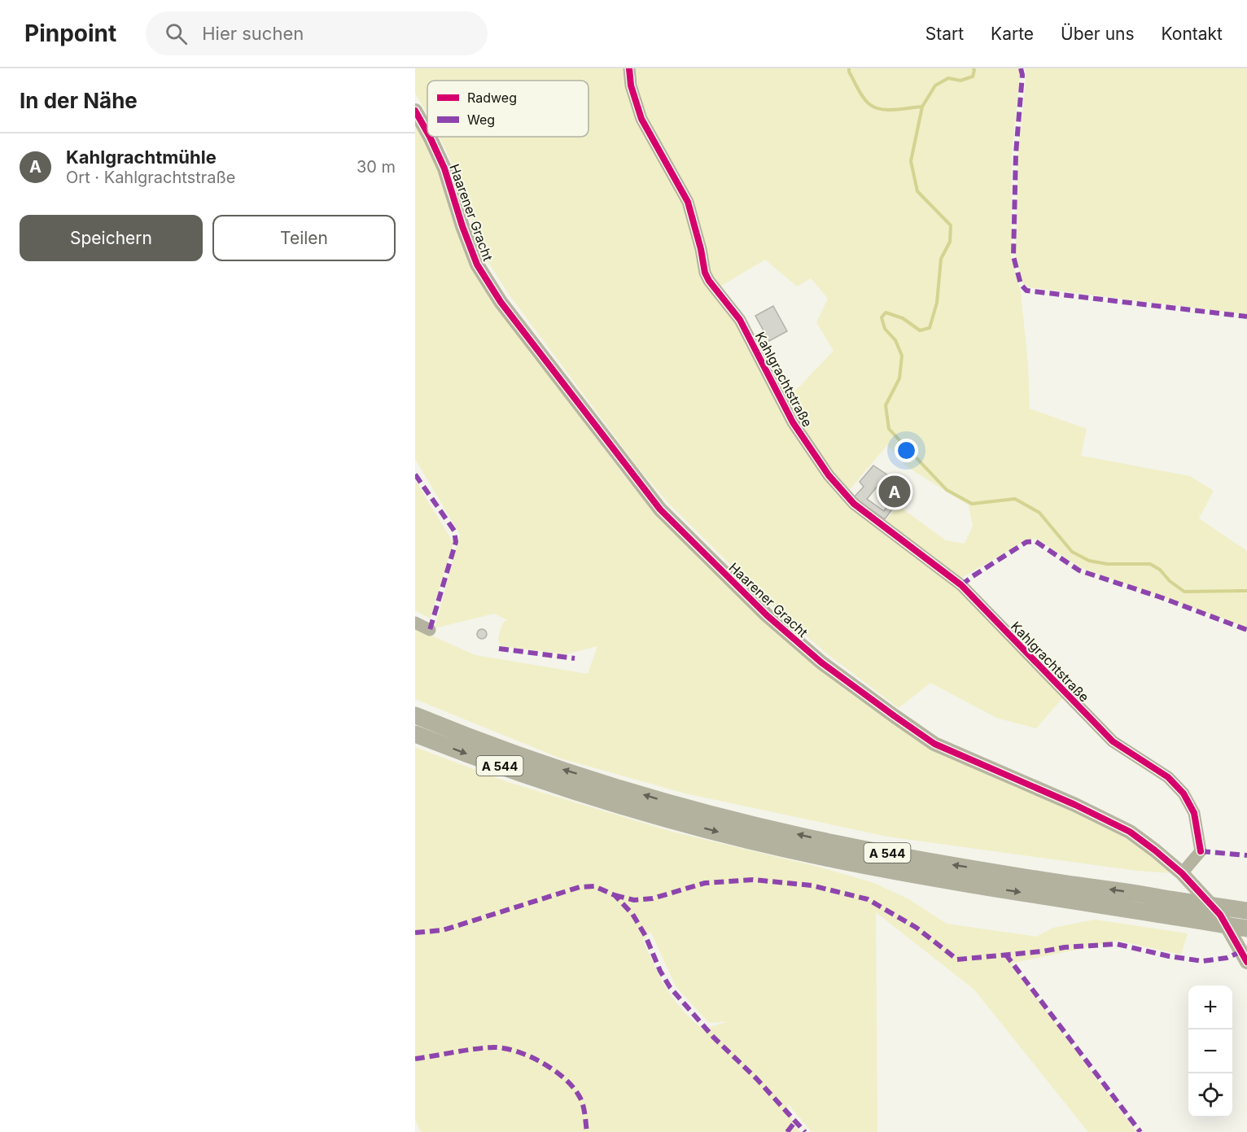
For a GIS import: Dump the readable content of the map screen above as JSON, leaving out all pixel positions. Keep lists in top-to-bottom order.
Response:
{
  "streets": {
    "highway": ["A 544"],
    "main road": ["Haarener Gracht"],
    "street": ["Kahlgrachtstraße"]
  },
  "crossings": [
    ["Haarener Gracht", "Kahlgrachtstraße"]
  ],
  "legend": ["Radweg", "Weg"],
  "page": {
    "header": "Pinpoint",
    "search": "Hier suchen",
    "nav": [
      "Start",
      "Karte",
      "Über uns",
      "Kontakt"
    ],
    "heading": "In der Nähe",
    "list": [
      {
        "mark": "A",
        "name": "Kahlgrachtmühle",
        "note": "Ort · Kahlgrachtstraße",
        "value": "30 m"
      }
    ],
    "buttons": ["Speichern", "Teilen"],
    "pins": "A",
    "map_buttons": ["+", "−"]
  }
}
